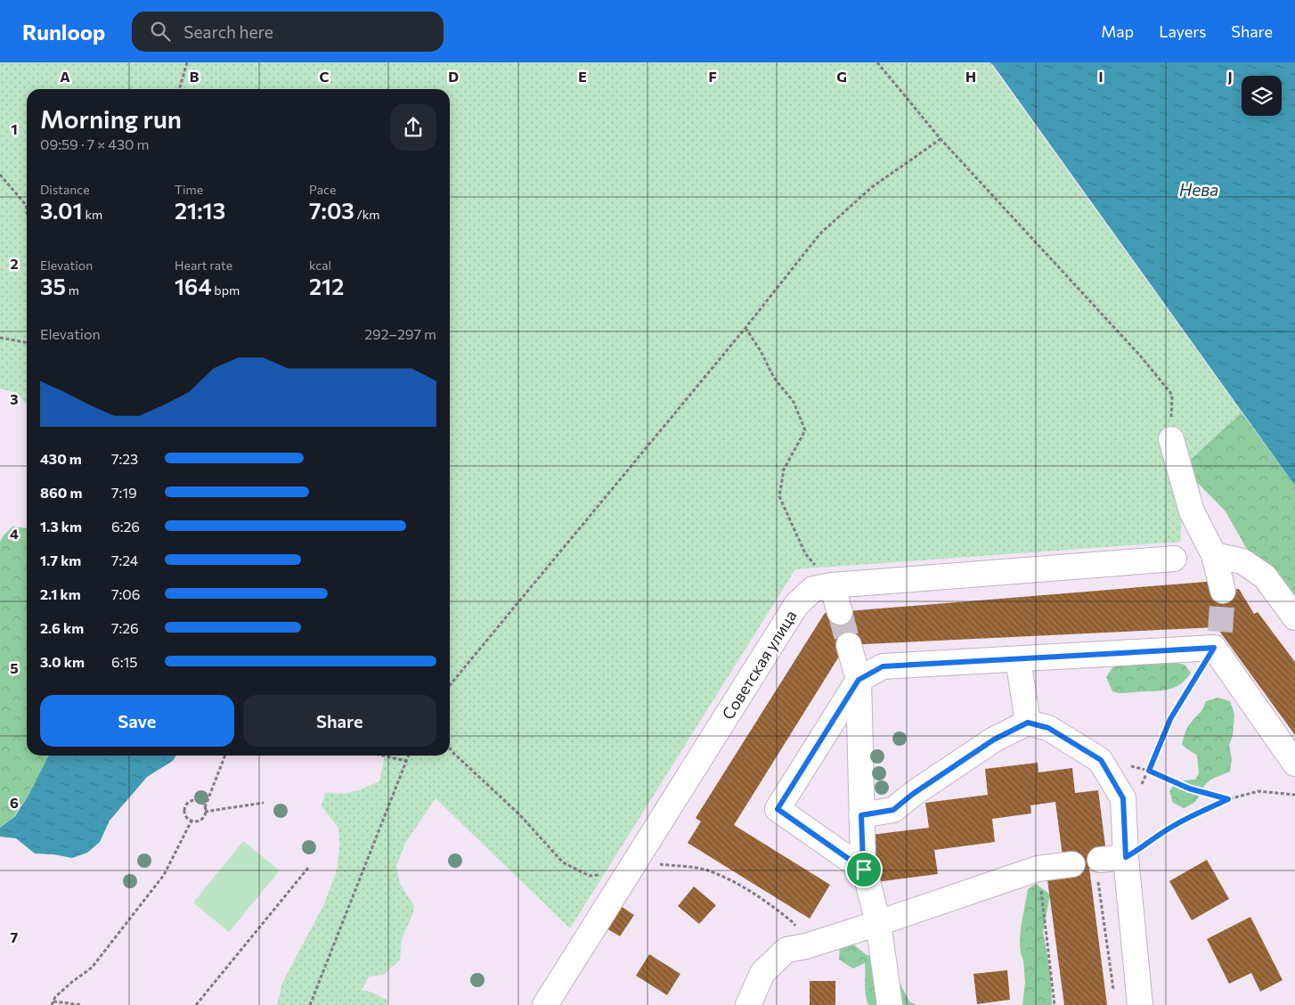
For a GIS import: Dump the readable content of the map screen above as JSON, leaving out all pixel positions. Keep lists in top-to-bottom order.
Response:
{
  "streets": {
    "street": ["Советская улица"]
  },
  "water": ["Нева"],
  "page": {
    "header": "Runloop",
    "search": "Search here",
    "nav": ["Map", "Layers", "Share"],
    "heading": ["Morning run", "09:59 · 7 × 430 m"],
    "stats": [
      ["Distance", "3.01 km"],
      ["Time", "21:13"],
      ["Pace", "7:03 /km"],
      ["Elevation", "35 m"],
      ["Heart rate", "164 bpm"],
      ["kcal", "212"]
    ],
    "chart": ["Elevation", "292–297 m"],
    "list": [
      {
        "name": "430 m",
        "note": "7:23"
      },
      {
        "name": "860 m",
        "note": "7:19"
      },
      {
        "name": "1.3 km",
        "note": "6:26"
      },
      {
        "name": "1.7 km",
        "note": "7:24"
      },
      {
        "name": "2.1 km",
        "note": "7:06"
      },
      {
        "name": "2.6 km",
        "note": "7:26"
      },
      {
        "name": "3.0 km",
        "note": "6:15"
      }
    ],
    "buttons": ["Save", "Share"]
  },
  "grid": {
    "columns": [
      "A",
      "B",
      "C",
      "D",
      "E",
      "F",
      "G",
      "H",
      "I",
      "J"
    ],
    "rows": [
      "1",
      "2",
      "3",
      "4",
      "5",
      "6",
      "7"
    ]
  }
}
